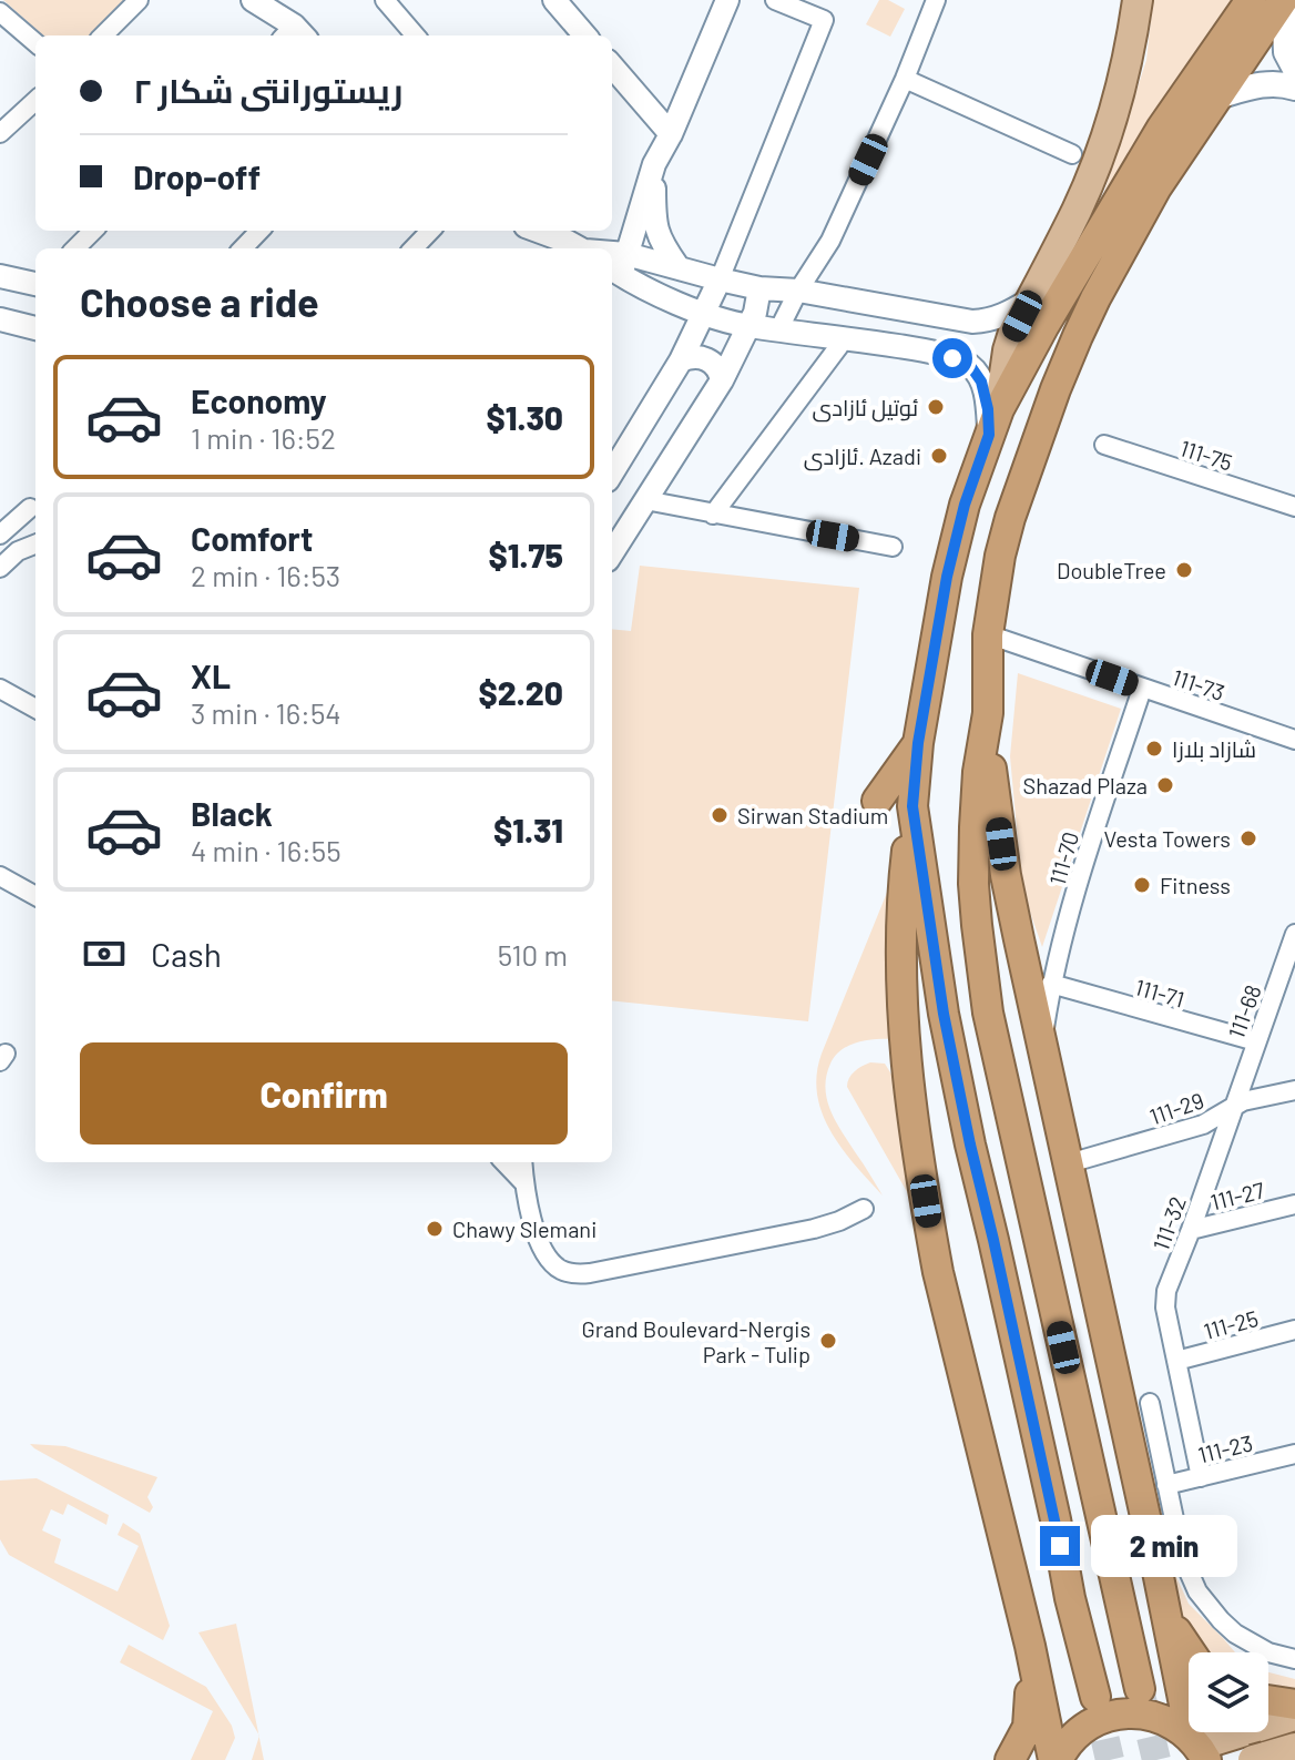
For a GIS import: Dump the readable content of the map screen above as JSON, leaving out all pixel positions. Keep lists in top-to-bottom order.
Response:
{
  "streets": {
    "street": [
      "111-75",
      "111-73",
      "111-70",
      "111-71",
      "111-68",
      "111-29",
      "111-27",
      "111-32",
      "111-25",
      "111-23"
    ]
  },
  "crossings": [
    ["111-73", "111-70"],
    ["111-70", "111-71"],
    ["111-71", "111-68"],
    ["111-68", "111-29"],
    ["111-68", "111-32"],
    ["111-29", "111-32"],
    ["111-27", "111-32"],
    ["111-32", "111-25"],
    ["111-32", "111-23"]
  ],
  "places": [
    "ئوتیل ئازادی",
    "ئازادى. Azadi",
    "DoubleTree",
    "شازاد بلازا",
    "Shazad Plaza",
    "Sirwan Stadium",
    "Vesta Towers",
    "Fitness",
    "Chawy Slemani",
    "Grand Boulevard-Nergis Park - Tulip"
  ],
  "page": {
    "banner": ["ريستورانتى شكار ٢", "Drop-off"],
    "heading": "Choose a ride",
    "list": [
      {
        "name": "Economy",
        "note": "1 min · 16:52",
        "value": "$1.30"
      },
      {
        "name": "Comfort",
        "note": "2 min · 16:53",
        "value": "$1.75"
      },
      {
        "name": "XL",
        "note": "3 min · 16:54",
        "value": "$2.20"
      },
      {
        "name": "Black",
        "note": "4 min · 16:55",
        "value": "$1.31"
      }
    ],
    "pay": ["Cash", "510 m"],
    "buttons": "Confirm",
    "bubble": "2 min"
  }
}
